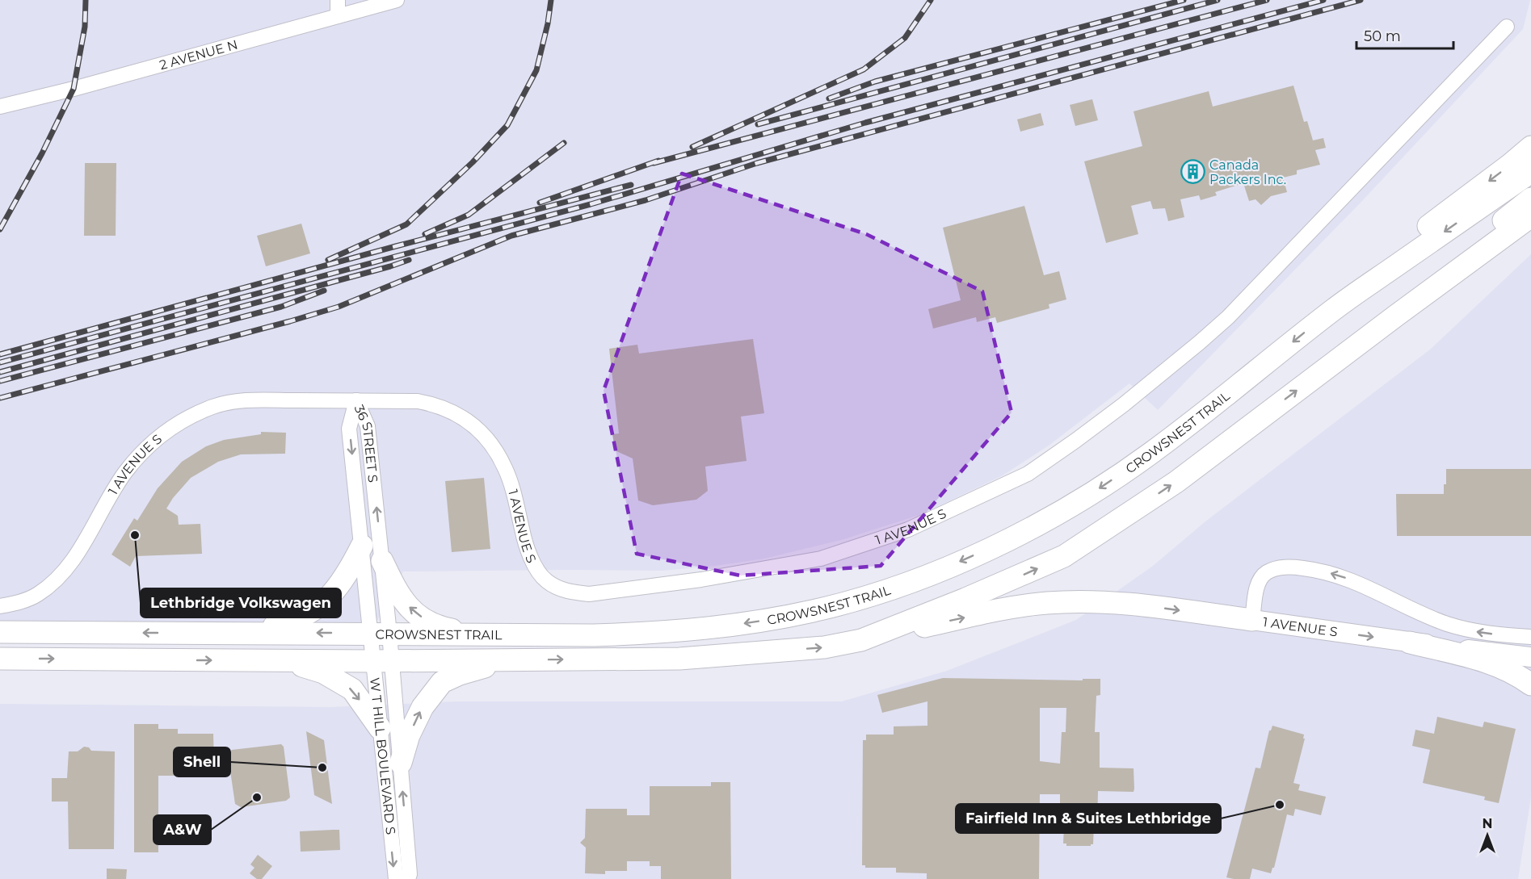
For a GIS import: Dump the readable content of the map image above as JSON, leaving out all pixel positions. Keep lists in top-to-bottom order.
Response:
{
  "streets": {
    "highway": ["CROWSNEST TRAIL"],
    "main road": ["1 AVENUE S"],
    "street": ["2 AVENUE N", "36 STREET S", "W T HILL BOULEVARD S"]
  },
  "crossings": [
    ["CROWSNEST TRAIL", "36 STREET S"],
    ["CROWSNEST TRAIL", "W T HILL BOULEVARD S"],
    ["36 STREET S", "1 AVENUE S"]
  ],
  "places": {
    "building": ["Canada Packers Inc."],
    "other": [
      "Lethbridge Volkswagen",
      "Shell",
      "A&W",
      "Fairfield Inn & Suites Lethbridge"
    ]
  },
  "scale_bar": "50 m",
  "north": "top"
}
